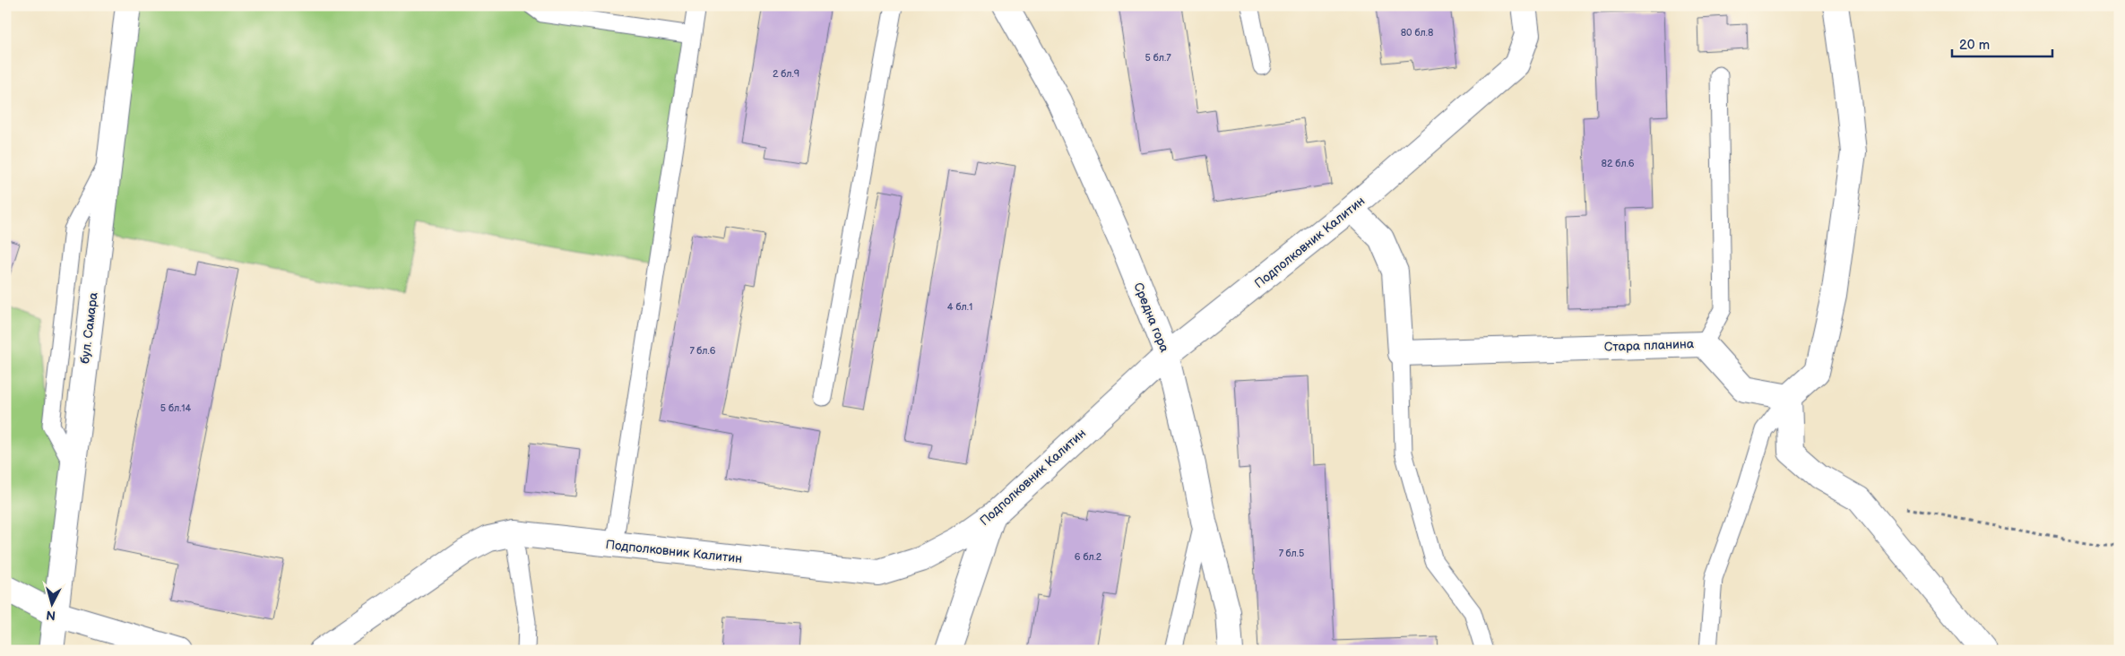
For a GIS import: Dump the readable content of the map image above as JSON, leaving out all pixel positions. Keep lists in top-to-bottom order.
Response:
{
  "streets": {
    "street": [
      "Подполковник Калитин",
      "Средна гора",
      "бул. Самара",
      "Стара планина"
    ]
  },
  "crossings": [
    ["Подполковник Калитин", "Средна гора"]
  ],
  "house_numbers": [
    "80 бл.8",
    "5 бл.7",
    "2 бл.9",
    "82 бл.6",
    "4 бл.1",
    "7 бл.6",
    "5 бл.14",
    "7 бл.5",
    "6 бл.2"
  ],
  "scale_bar": "20 m",
  "north": "bottom"
}
